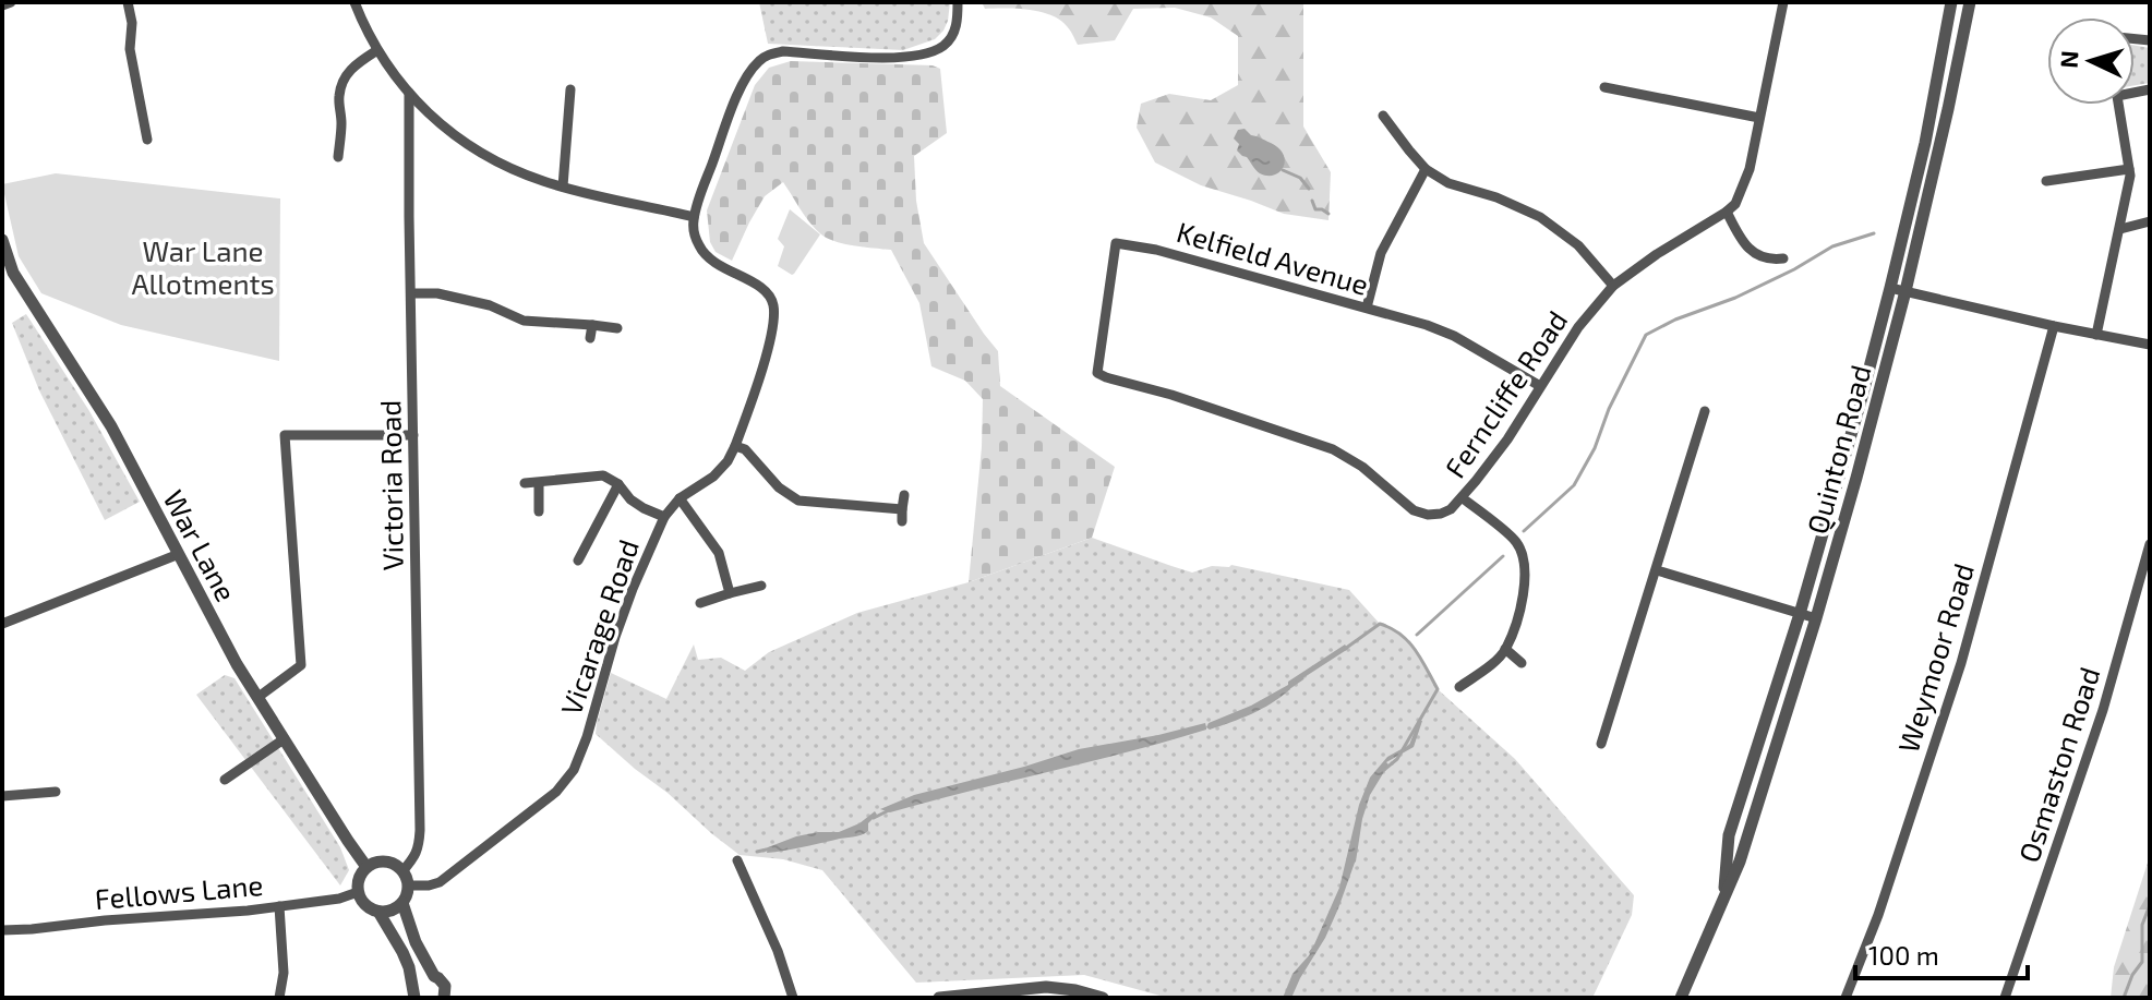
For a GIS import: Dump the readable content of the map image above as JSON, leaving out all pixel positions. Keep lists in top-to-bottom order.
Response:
{
  "streets": {
    "street": [
      "Kelfield Avenue",
      "Ferncliffe Road",
      "Quinton Road",
      "Victoria Road",
      "War Lane",
      "Vicarage Road",
      "Weymoor Road",
      "Osmaston Road",
      "Fellows Lane"
    ]
  },
  "crossings": [
    ["Kelfield Avenue", "Ferncliffe Road"],
    ["Victoria Road", "War Lane"],
    ["Victoria Road", "Vicarage Road"],
    ["Victoria Road", "Fellows Lane"],
    ["War Lane", "Vicarage Road"],
    ["War Lane", "Fellows Lane"],
    ["Vicarage Road", "Fellows Lane"]
  ],
  "parks": ["War Lane Allotments"],
  "scale_bar": "100 m",
  "north": "left"
}
